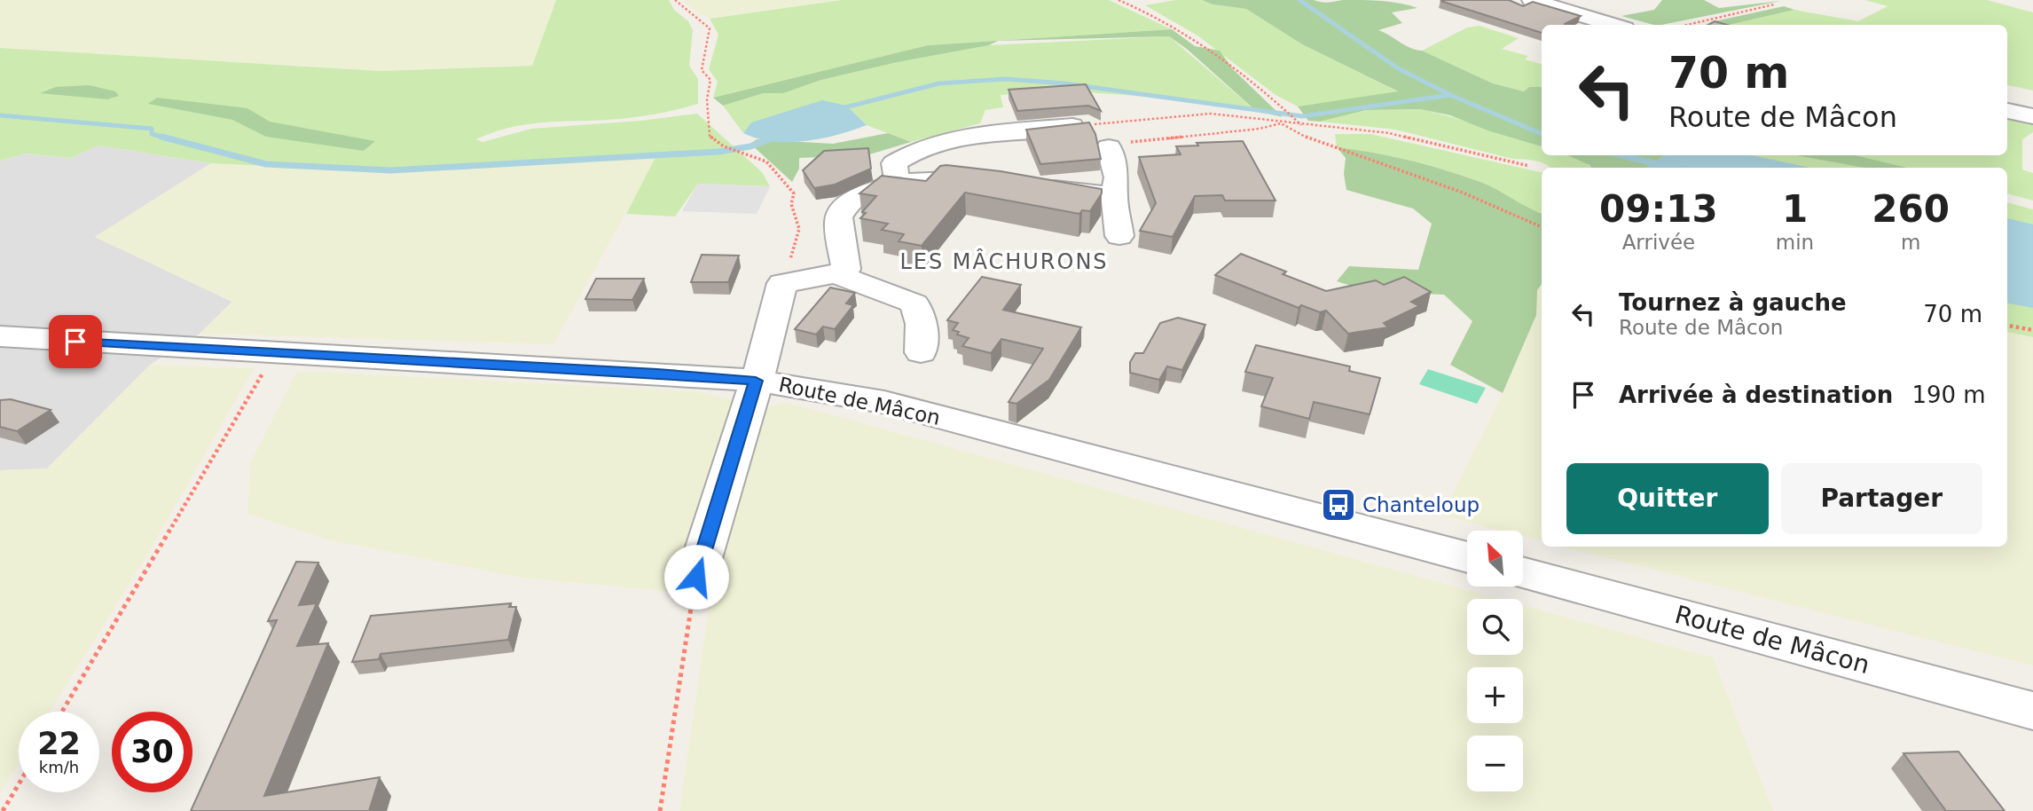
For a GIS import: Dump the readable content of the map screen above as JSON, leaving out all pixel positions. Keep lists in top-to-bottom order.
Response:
{
  "streets": {
    "street": ["Route de Mâcon"]
  },
  "districts": ["LES MÂCHURONS"],
  "places": {
    "bus stop": ["Chanteloup"]
  },
  "north": "top left",
  "page": {
    "turn": ["70 m", "Route de Mâcon"],
    "eta": [
      "09:13",
      "Arrivée",
      "1",
      "min",
      "260",
      "m"
    ],
    "list": [
      {
        "name": "Tournez à gauche",
        "note": "Route de Mâcon",
        "value": "70 m"
      },
      {
        "name": "Arrivée à destination",
        "value": "190 m"
      }
    ],
    "buttons": ["Quitter", "Partager"],
    "map_buttons": ["+", "−"],
    "speed": "22 km/h",
    "limit": "30"
  }
}
